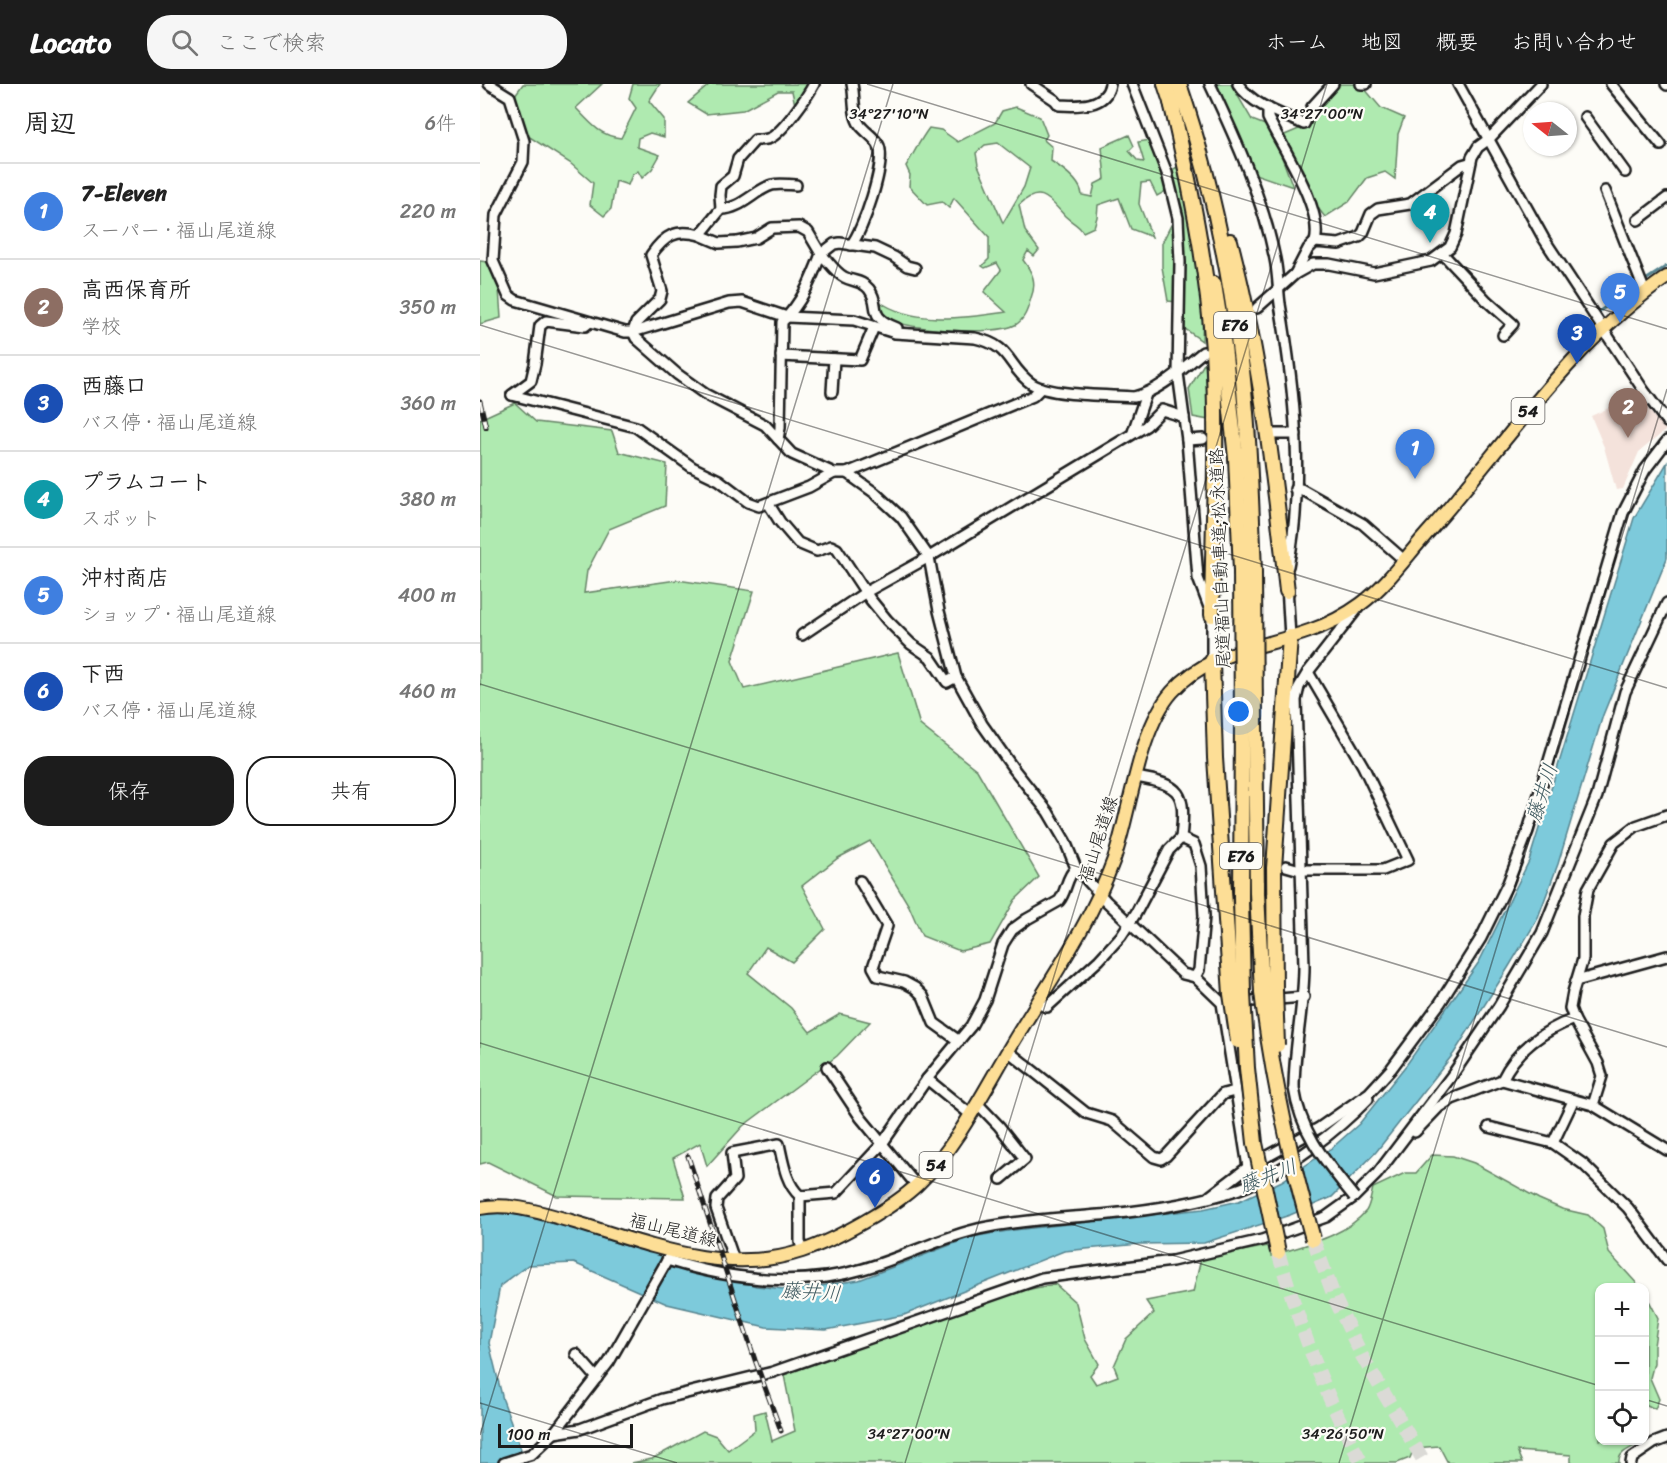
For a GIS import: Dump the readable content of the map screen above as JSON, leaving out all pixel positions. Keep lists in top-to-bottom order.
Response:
{
  "streets": {
    "highway": ["E76", "尾道福山自動車道;松永道路"],
    "main road": ["54", "福山尾道線"]
  },
  "water": ["藤井川"],
  "scale_bar": "100 m",
  "north": "left",
  "page": {
    "header": "Locato",
    "search": "ここで検索",
    "nav": [
      "ホーム",
      "地図",
      "概要",
      "お問い合わせ"
    ],
    "heading": ["周辺", "6件"],
    "list": [
      {
        "mark": "1",
        "name": "7-Eleven",
        "note": "スーパー · 福山尾道線",
        "value": "220 m"
      },
      {
        "mark": "2",
        "name": "高西保育所",
        "note": "学校",
        "value": "350 m"
      },
      {
        "mark": "3",
        "name": "西藤口",
        "note": "バス停 · 福山尾道線",
        "value": "360 m"
      },
      {
        "mark": "4",
        "name": "プラムコート",
        "note": "スポット",
        "value": "380 m"
      },
      {
        "mark": "5",
        "name": "沖村商店",
        "note": "ショップ · 福山尾道線",
        "value": "400 m"
      },
      {
        "mark": "6",
        "name": "下西",
        "note": "バス停 · 福山尾道線",
        "value": "460 m"
      }
    ],
    "pins": [
      "4",
      "5",
      "3",
      "2",
      "1",
      "6"
    ],
    "buttons": ["保存", "共有"],
    "map_buttons": ["+", "−"],
    "scale": "100 m"
  },
  "coordinates": ["34°27'10\"N", "34°27'00\"N", "34°26'50\"N"]
}
